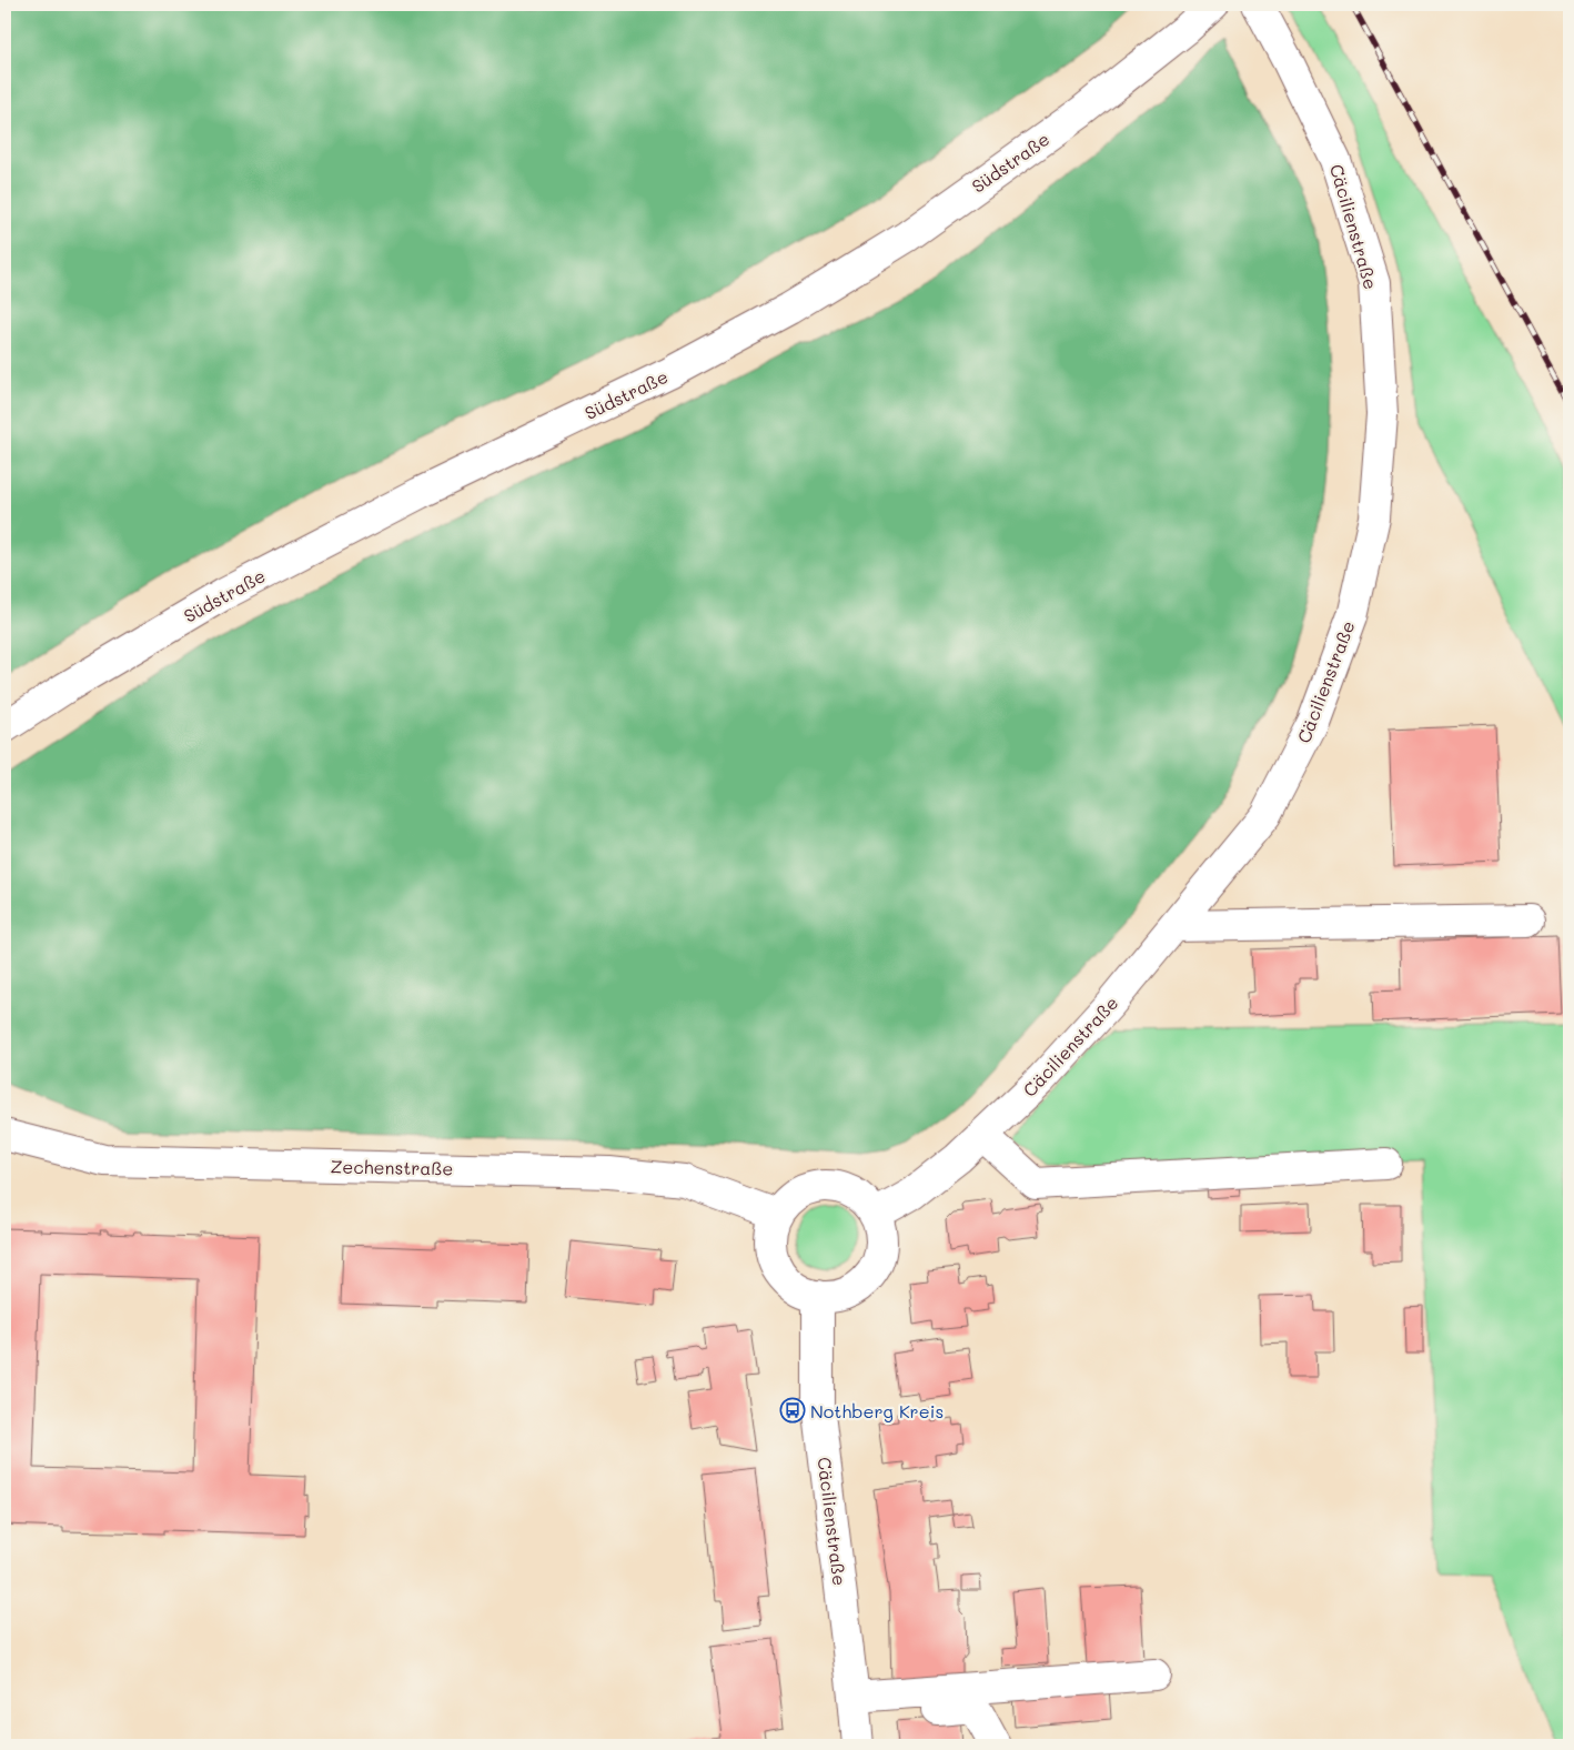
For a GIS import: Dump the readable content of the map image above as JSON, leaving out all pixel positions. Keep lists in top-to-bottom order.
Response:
{
  "streets": {
    "street": ["Südstraße", "Cäcilienstraße", "Zechenstraße"]
  },
  "crossings": [
    ["Cäcilienstraße", "Zechenstraße"]
  ],
  "places": {
    "bus stop": ["Nothberg Kreis"]
  }
}
